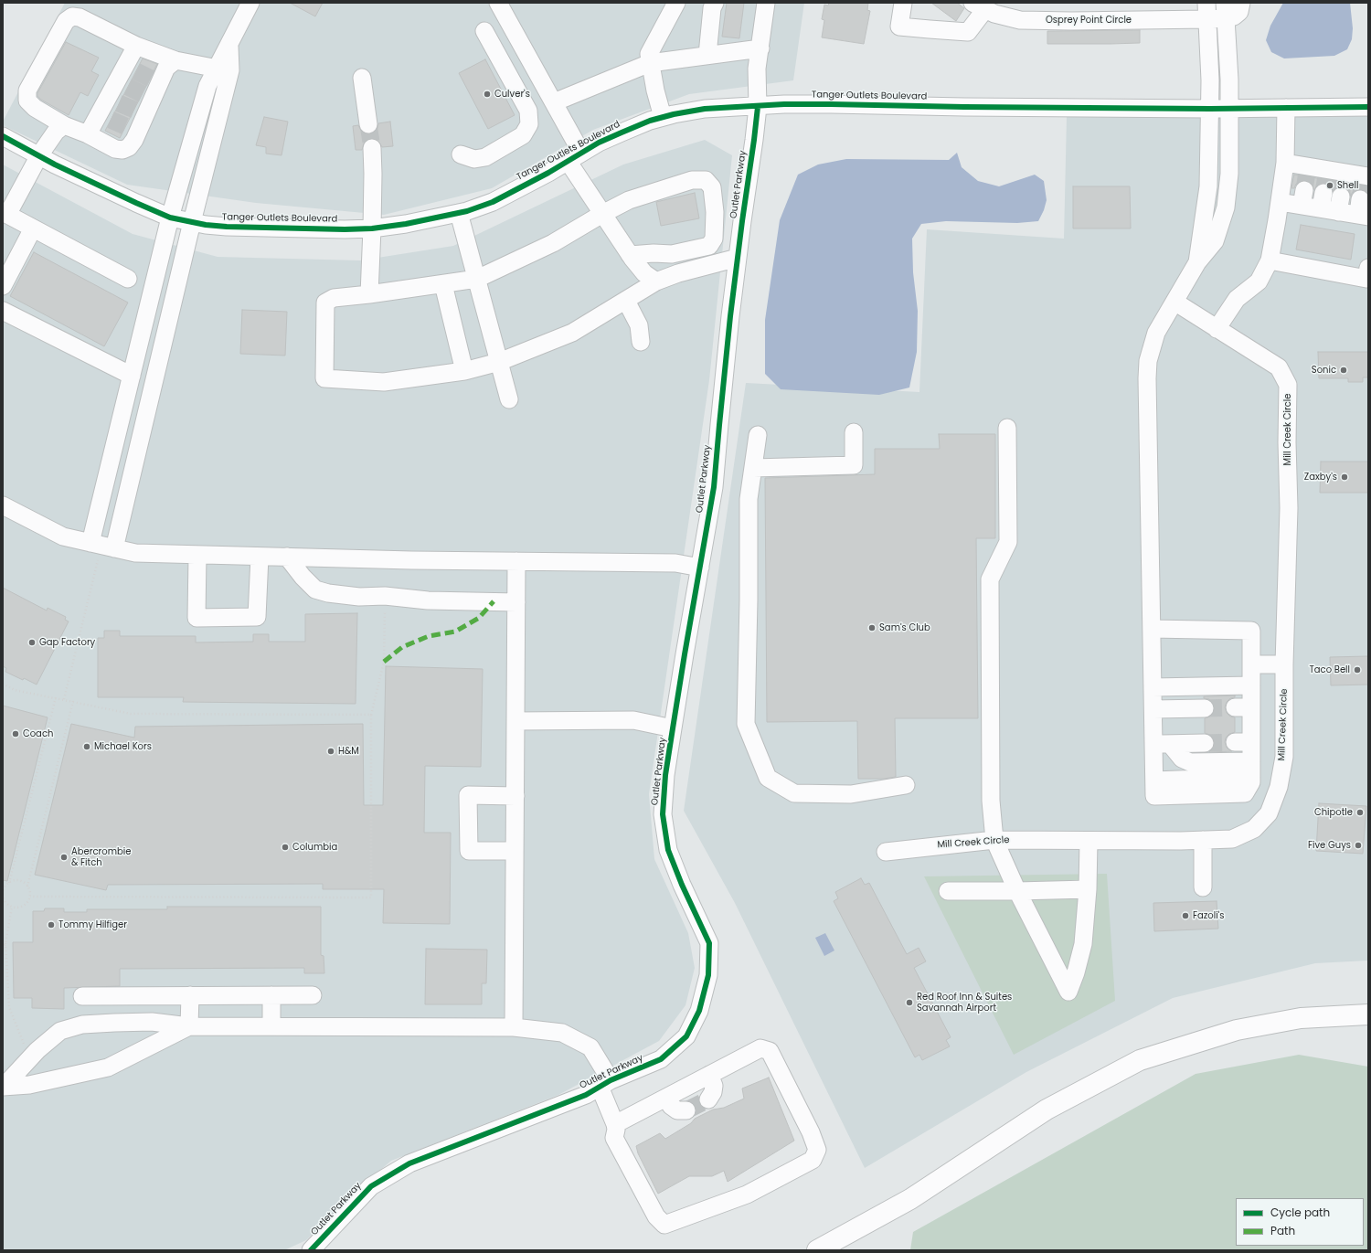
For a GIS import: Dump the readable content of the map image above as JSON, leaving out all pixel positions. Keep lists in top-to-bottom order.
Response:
{
  "streets": {
    "street": [
      "Osprey Point Circle",
      "Tanger Outlets Boulevard",
      "Outlet Parkway",
      "Mill Creek Circle"
    ]
  },
  "crossings": [
    ["Tanger Outlets Boulevard", "Outlet Parkway"]
  ],
  "places": [
    "Culver's",
    "Shell",
    "Sonic",
    "Zaxby's",
    "Sam's Club",
    "Gap Factory",
    "Taco Bell",
    "Coach",
    "Michael Kors",
    "H&M",
    "Chipotle",
    "Five Guys",
    "Columbia",
    "Abercrombie & Fitch",
    "Fazoli's",
    "Tommy Hilfiger",
    "Red Roof Inn & Suites Savannah Airport"
  ],
  "legend": ["Cycle path", "Path"]
}
